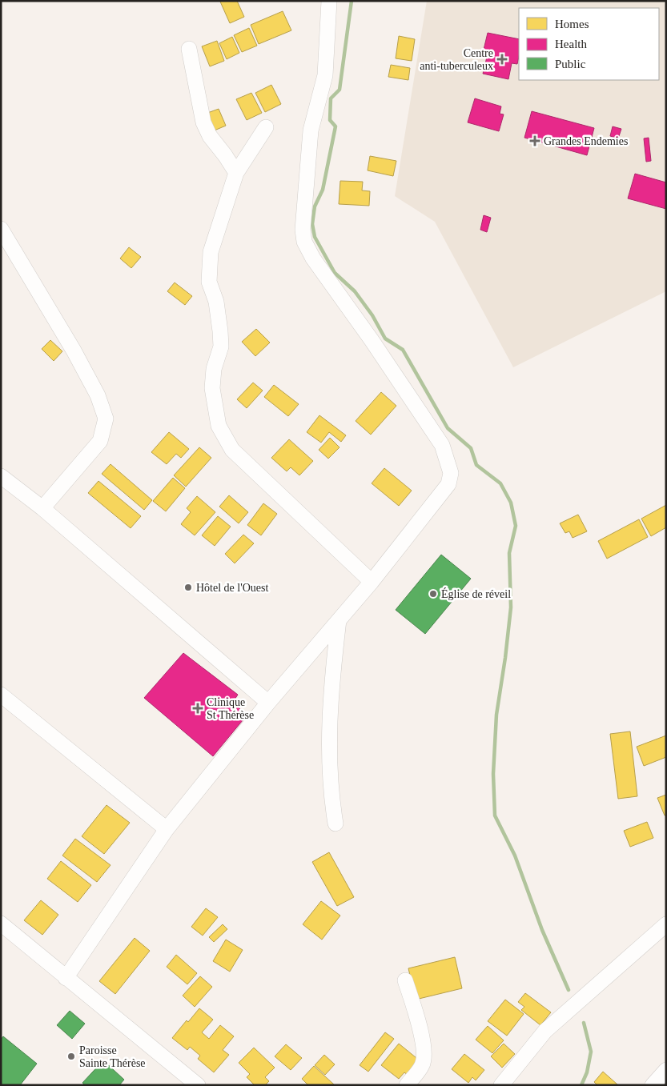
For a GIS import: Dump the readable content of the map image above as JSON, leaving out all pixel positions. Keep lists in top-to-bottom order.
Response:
{
  "places": {
    "health": ["Centre anti-tuberculeux", "Grandes Endemies", "Clinique St Thérèse"],
    "other": ["Hôtel de l'Ouest", "Église de réveil", "Paroisse Sainte Thérèse"]
  },
  "legend": ["Homes", "Health", "Public"]
}
